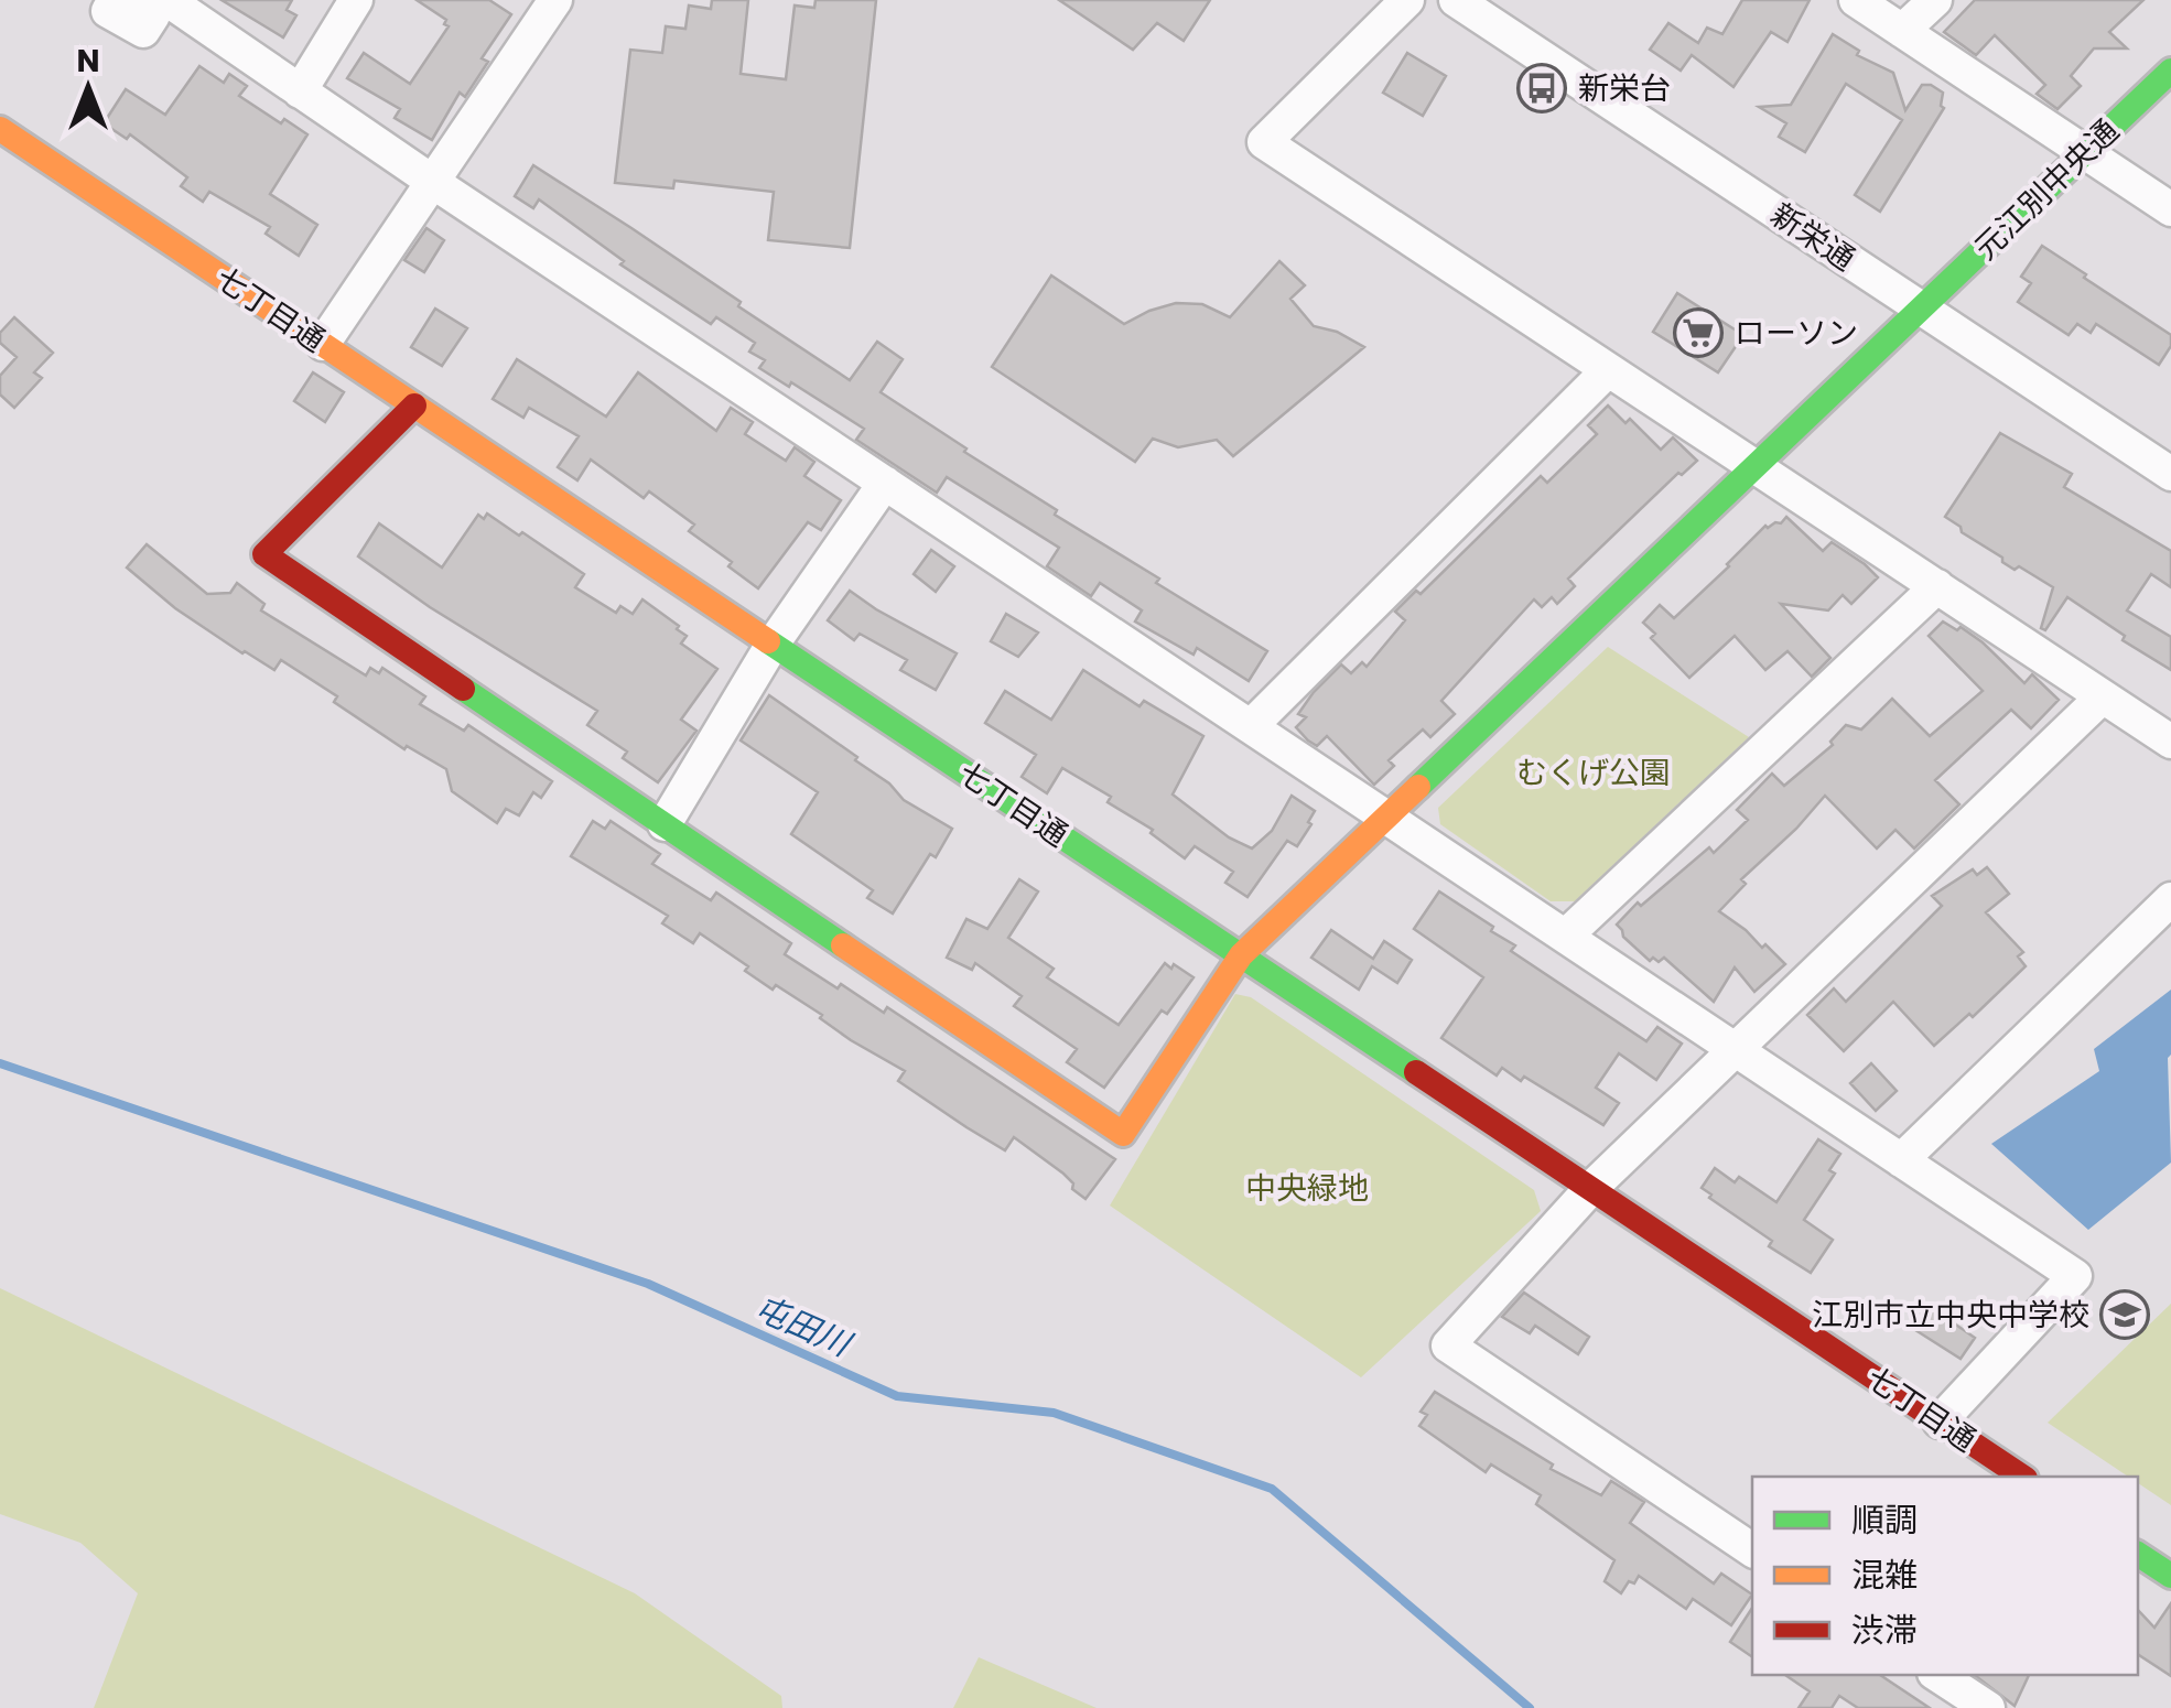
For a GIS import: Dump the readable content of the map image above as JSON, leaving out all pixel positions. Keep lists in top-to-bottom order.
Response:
{
  "streets": {
    "street": ["元江別中央通", "新栄通", "七丁目通"]
  },
  "crossings": [
    ["元江別中央通", "新栄通"],
    ["元江別中央通", "七丁目通"]
  ],
  "water": ["屯田川"],
  "parks": ["むくげ公園", "中央緑地"],
  "places": {
    "bus stop": ["新栄台"],
    "supermarket": ["ローソン"],
    "school or university": ["江別市立中央中学校"]
  },
  "legend": ["順調", "混雑", "渋滞"],
  "north": "top"
}
